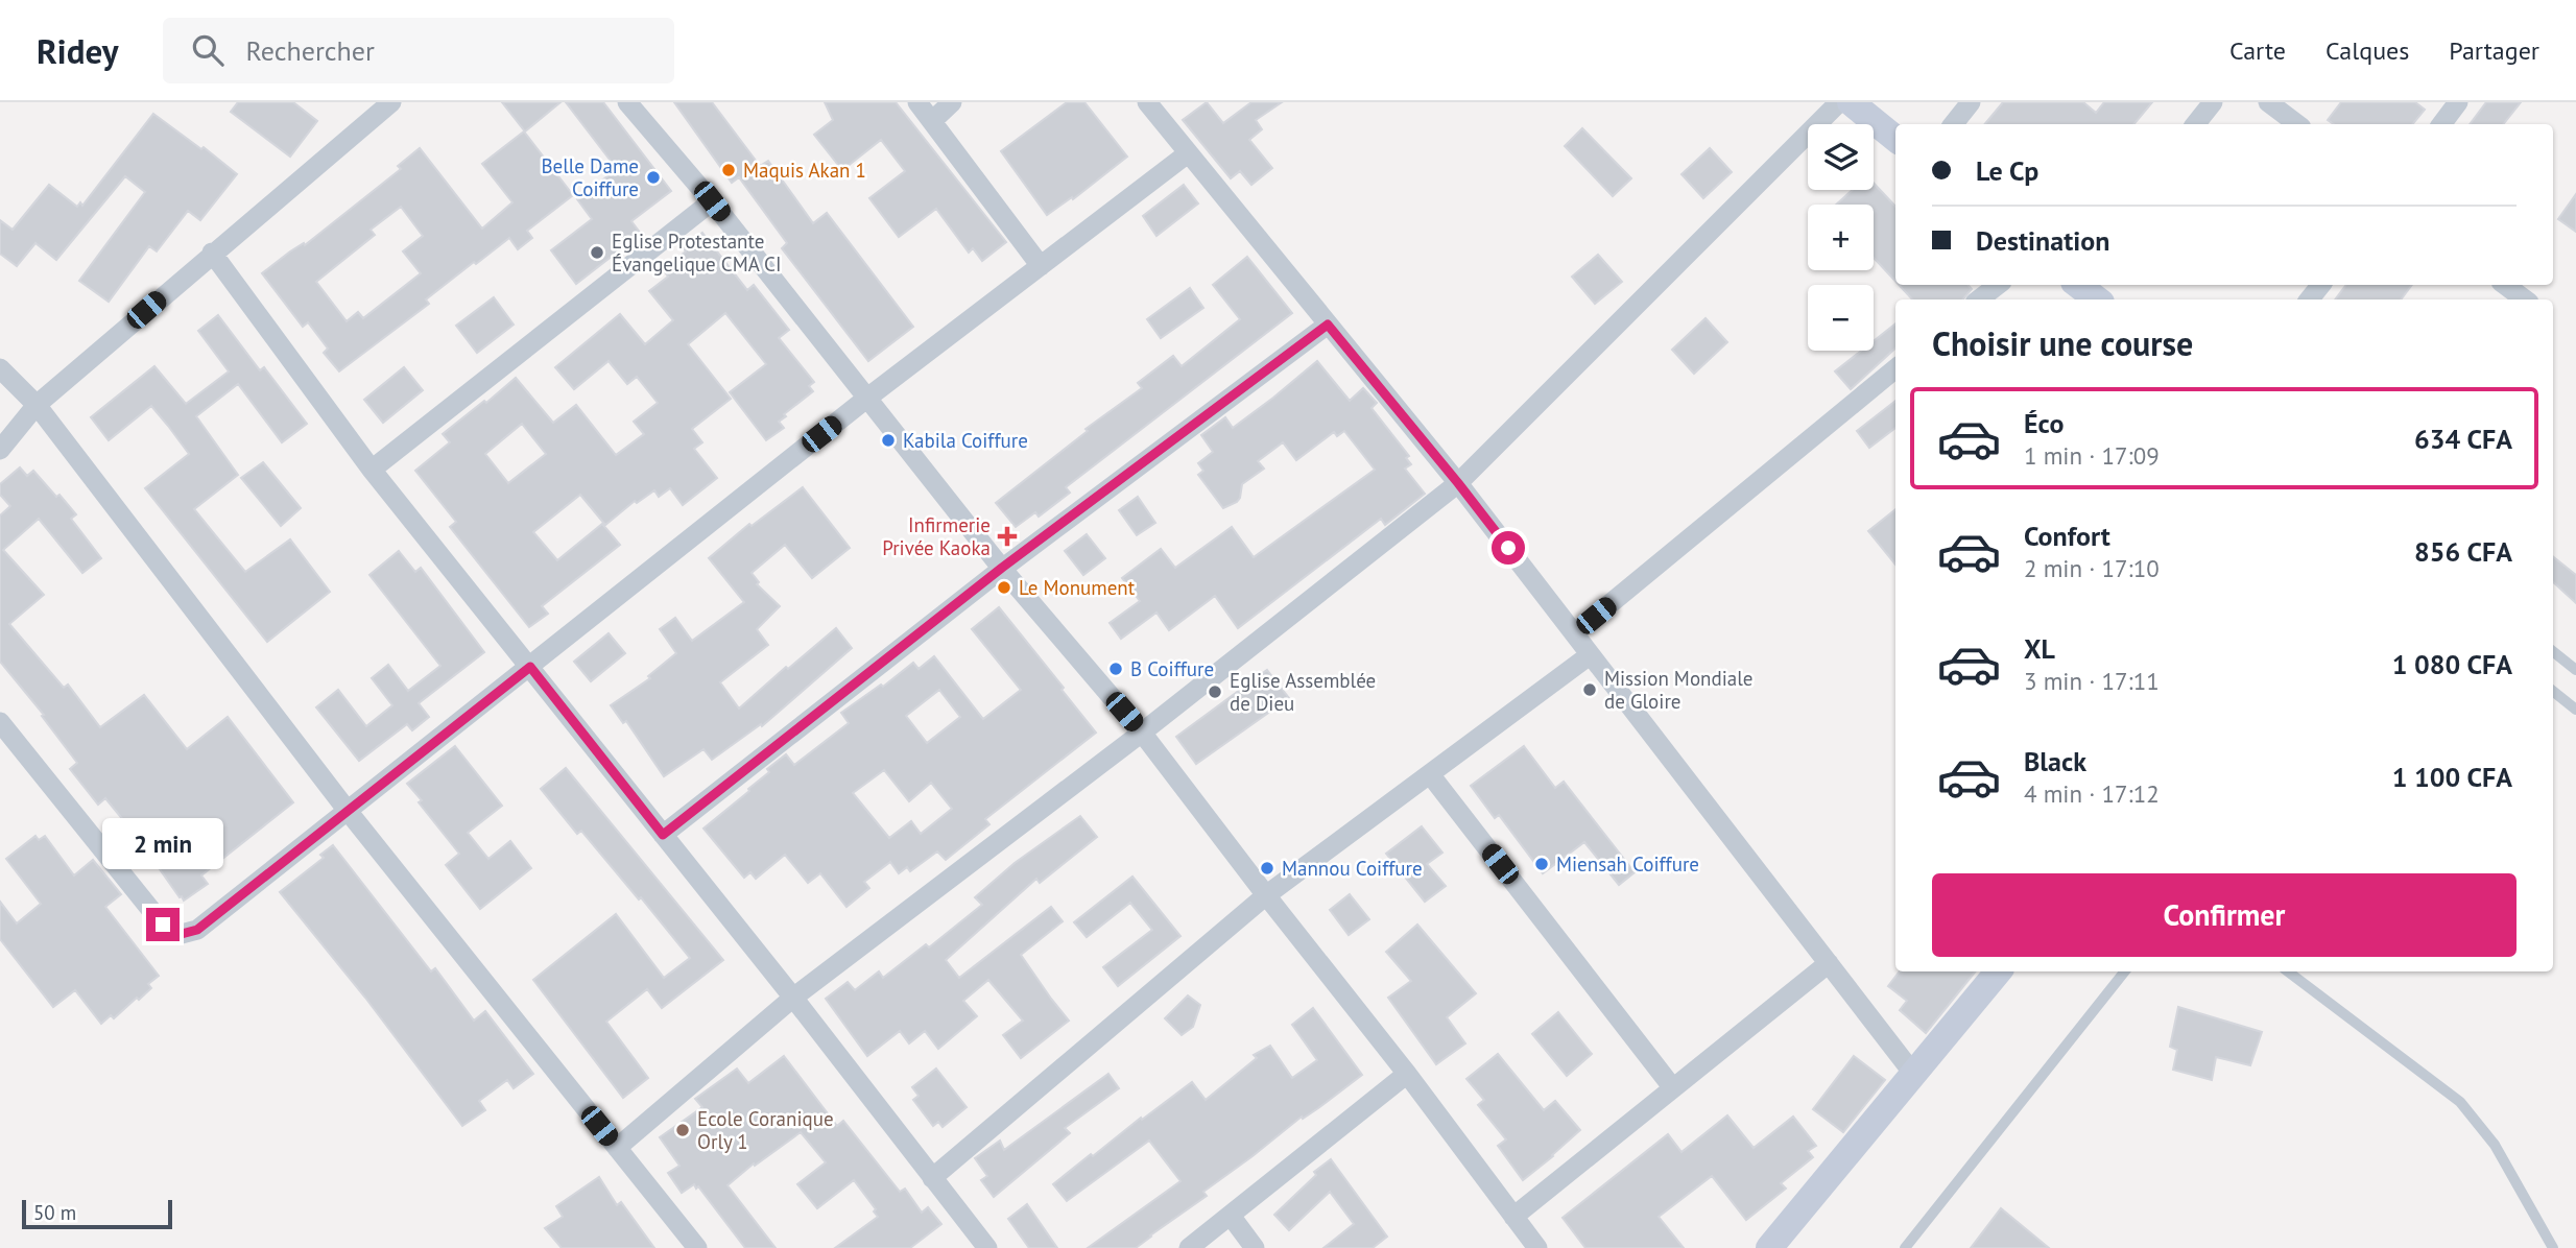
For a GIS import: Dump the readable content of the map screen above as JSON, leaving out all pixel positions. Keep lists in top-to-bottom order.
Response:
{
  "places": {
    "other": [
      "Maquis Akan 1",
      "Belle Dame Coiffure",
      "Eglise Protestante Évangelique CMA CI",
      "Kabila Coiffure",
      "Le Monument",
      "B Coiffure",
      "Mission Mondiale de Gloire",
      "Eglise Assemblée de Dieu",
      "Miensah Coiffure",
      "Mannou Coiffure",
      "Ecole Coranique Orly 1"
    ],
    "health": ["Infirmerie Privée Kaoka"]
  },
  "scale_bar": "50 m",
  "page": {
    "header": "Ridey",
    "search": "Rechercher",
    "nav": ["Carte", "Calques", "Partager"],
    "map_buttons": ["+", "−"],
    "banner": ["Le Cp", "Destination"],
    "heading": "Choisir une course",
    "list": [
      {
        "name": "Éco",
        "note": "1 min · 17:09",
        "value": "634 CFA"
      },
      {
        "name": "Confort",
        "note": "2 min · 17:10",
        "value": "856 CFA"
      },
      {
        "name": "XL",
        "note": "3 min · 17:11",
        "value": "1 080 CFA"
      },
      {
        "name": "Black",
        "note": "4 min · 17:12",
        "value": "1 100 CFA"
      }
    ],
    "bubble": "2 min",
    "buttons": "Confirmer",
    "scale": "50 m"
  }
}
